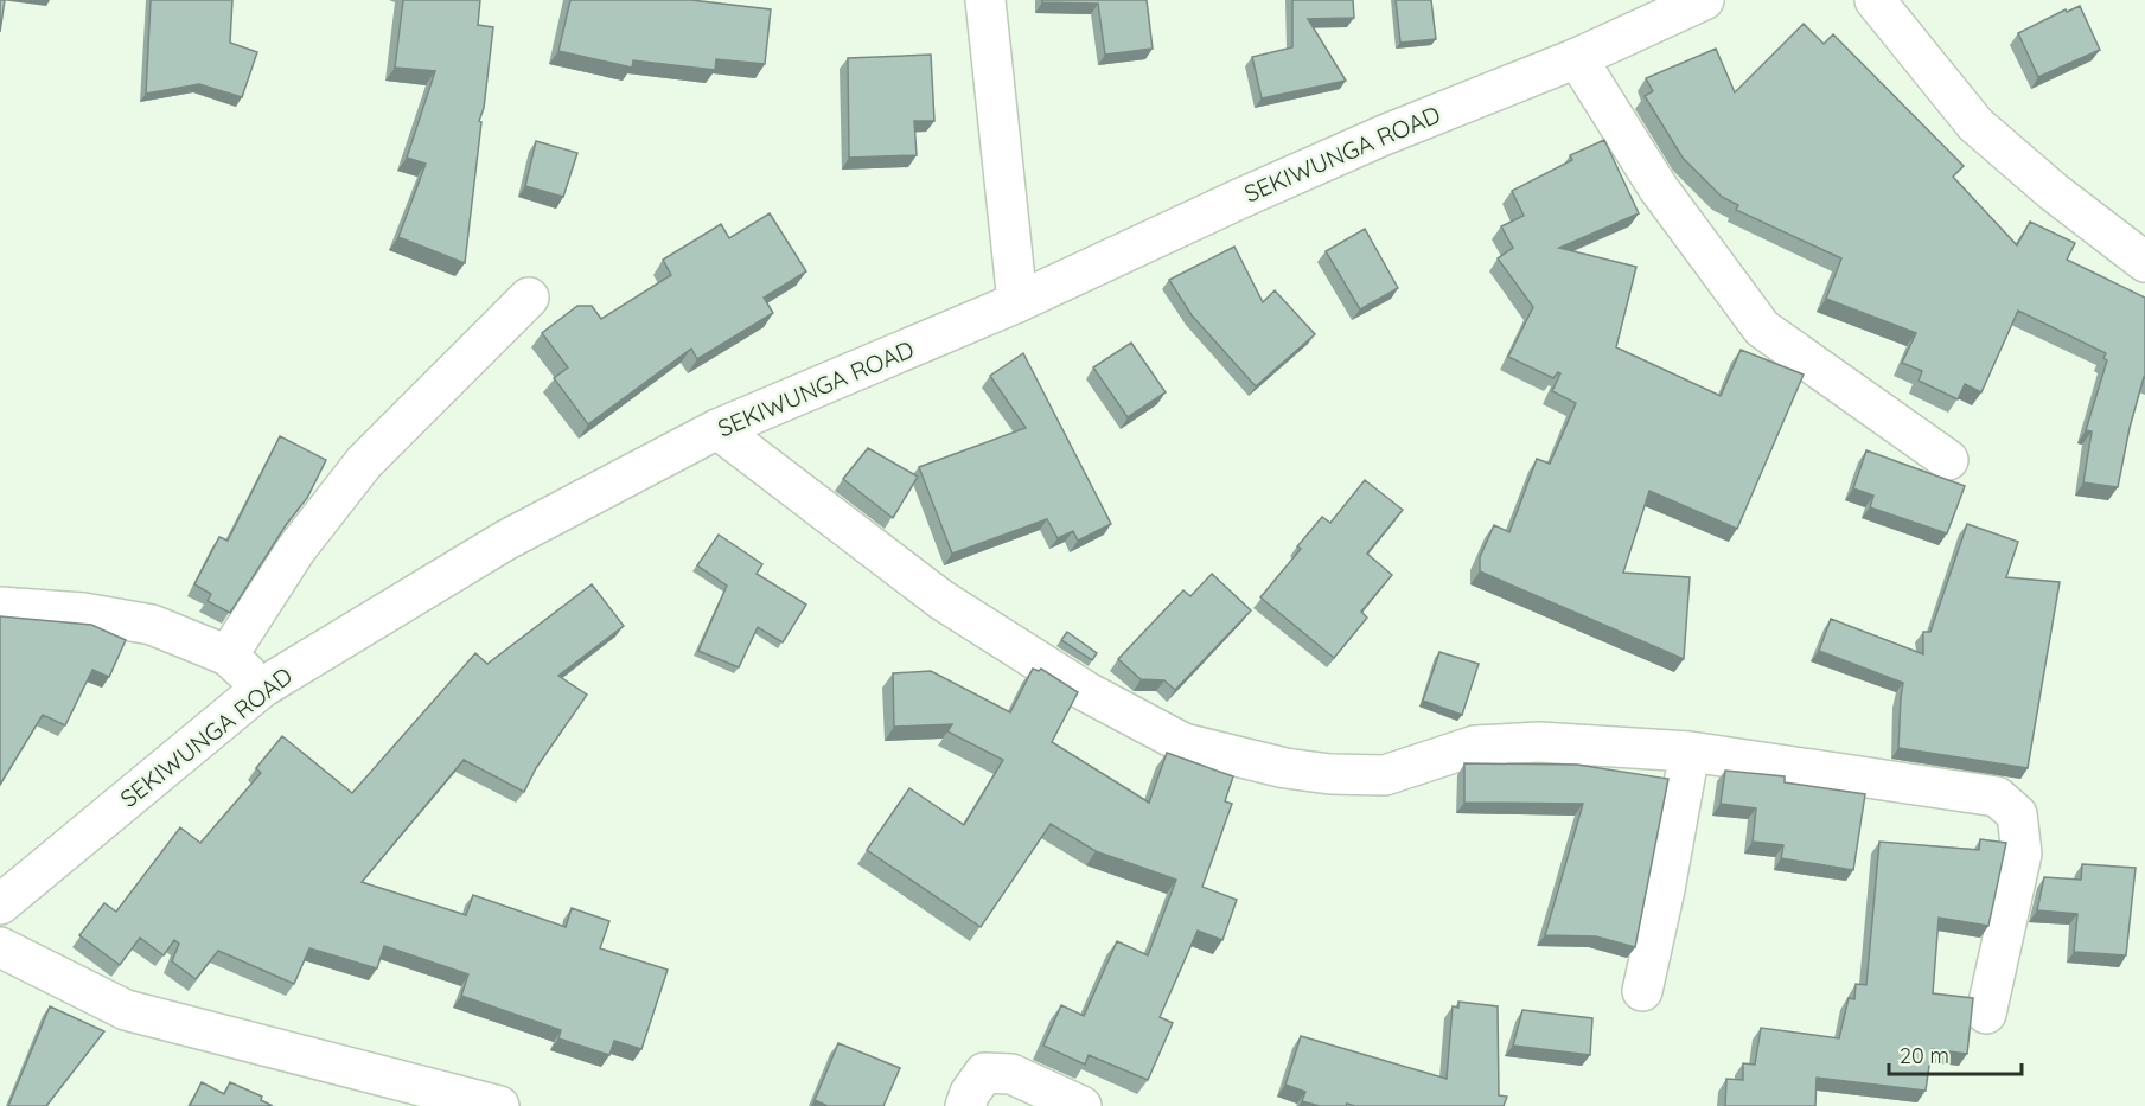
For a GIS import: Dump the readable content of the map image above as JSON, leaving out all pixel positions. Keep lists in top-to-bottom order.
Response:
{
  "streets": {
    "street": ["SEKIWUNGA ROAD"]
  },
  "scale_bar": "20 m"
}
